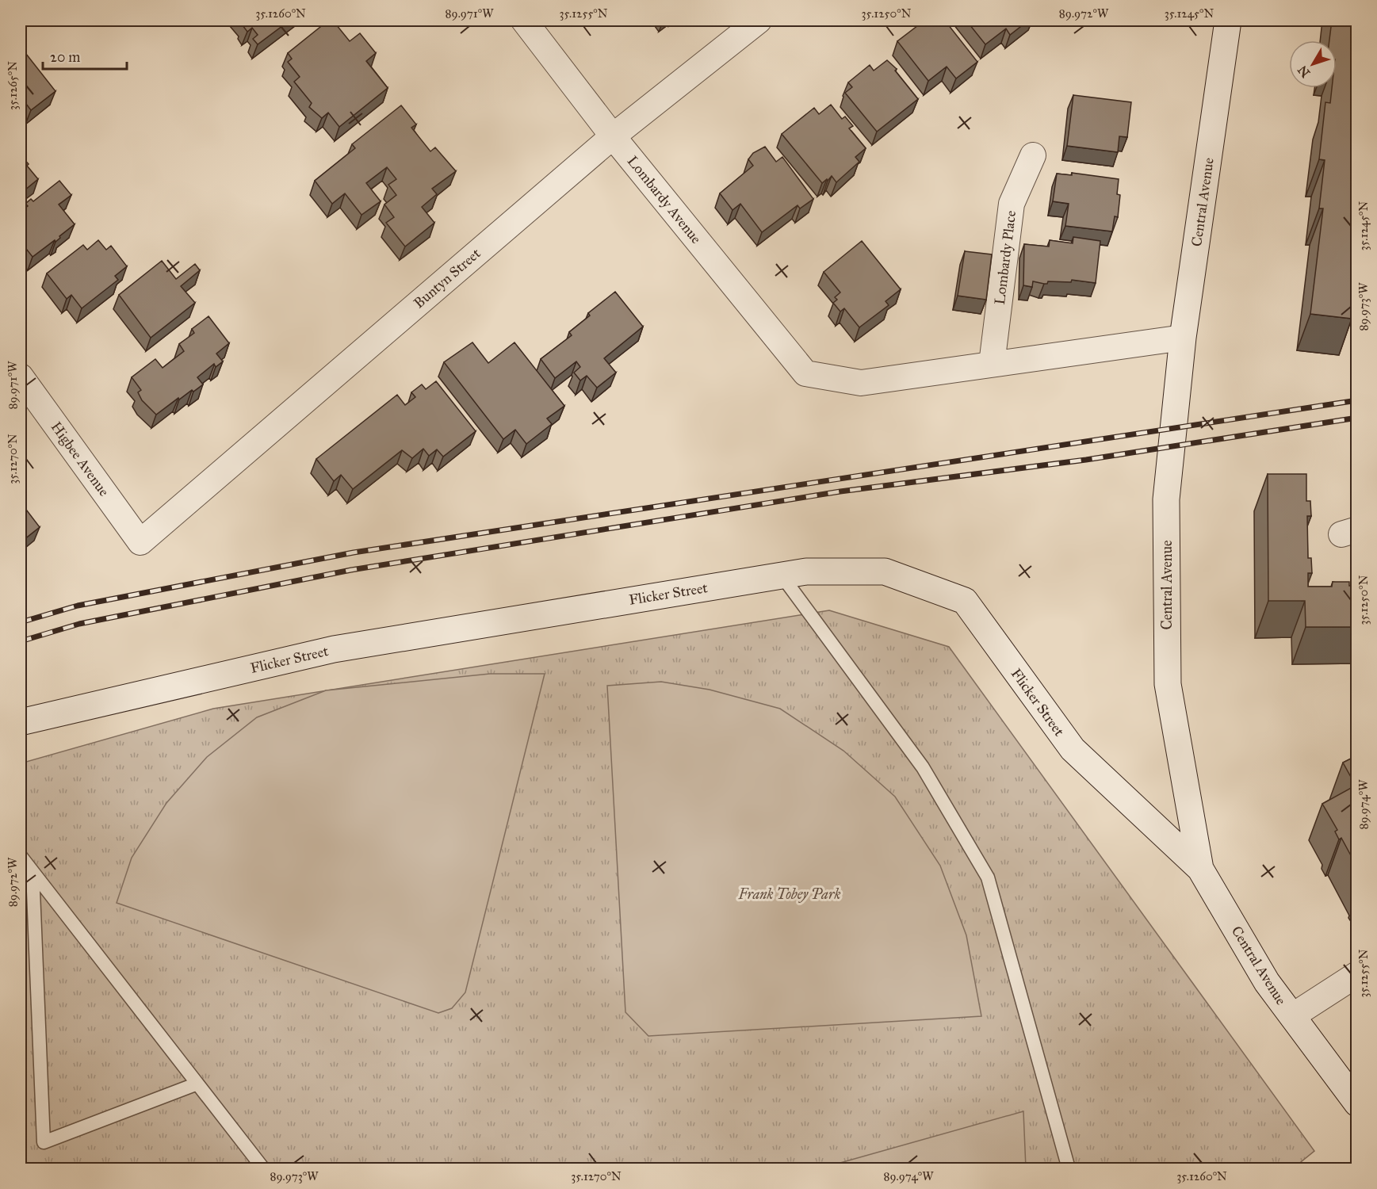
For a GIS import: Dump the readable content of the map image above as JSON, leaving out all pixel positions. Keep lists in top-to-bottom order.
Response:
{
  "streets": {
    "street": [
      "Lombardy Avenue",
      "Central Avenue",
      "Lombardy Place",
      "Buntyn Street",
      "Higbee Avenue",
      "Flicker Street"
    ]
  },
  "crossings": [
    ["Lombardy Avenue", "Lombardy Place"],
    ["Lombardy Avenue", "Buntyn Street"],
    ["Central Avenue", "Flicker Street"],
    ["Buntyn Street", "Higbee Avenue"]
  ],
  "parks": ["Frank Tobey Park"],
  "scale_bar": "20 m",
  "north": "bottom left",
  "coordinates": [
    "35.1260°N",
    "89.971°W",
    "35.1255°N",
    "35.1250°N",
    "89.972°W",
    "35.1245°N",
    "35.1265°N",
    "89.973°W",
    "35.1270°N",
    "89.974°W"
  ]
}
